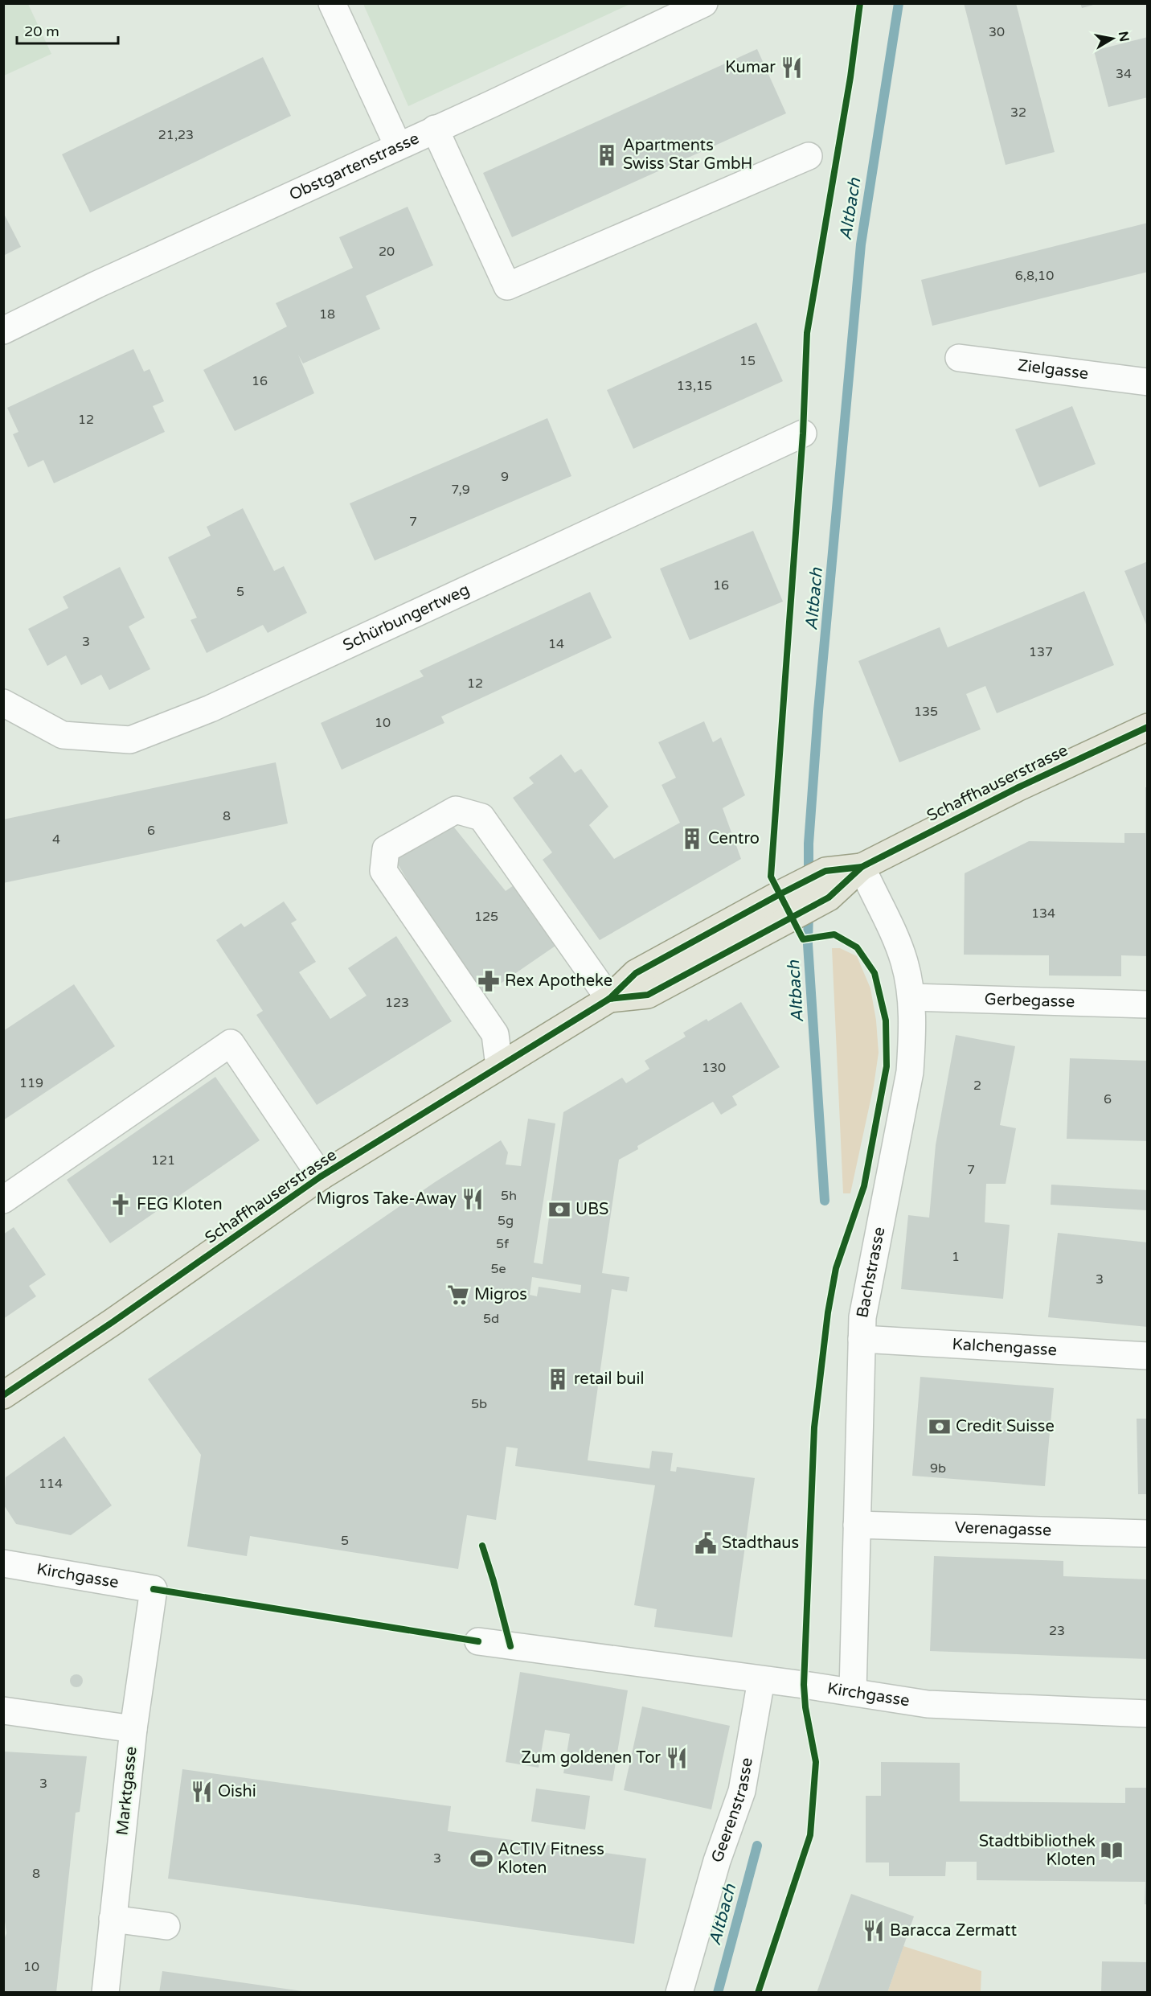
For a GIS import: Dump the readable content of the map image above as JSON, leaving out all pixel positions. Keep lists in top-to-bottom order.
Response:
{
  "streets": {
    "main road": ["Schaffhauserstrasse"],
    "street": [
      "Obstgartenstrasse",
      "Zielgasse",
      "Schürbungertweg",
      "Gerbegasse",
      "Bachstrasse",
      "Kalchengasse",
      "Verenagasse",
      "Kirchgasse",
      "Marktgasse",
      "Geerenstrasse"
    ]
  },
  "crossings": [
    ["Schaffhauserstrasse", "Bachstrasse"],
    ["Gerbegasse", "Bachstrasse"],
    ["Bachstrasse", "Kalchengasse"],
    ["Bachstrasse", "Verenagasse"],
    ["Bachstrasse", "Kirchgasse"],
    ["Kirchgasse", "Marktgasse"],
    ["Kirchgasse", "Geerenstrasse"]
  ],
  "water": ["Altbach"],
  "places": {
    "restaurant": [
      "Kumar",
      "Migros Take-Away",
      "Zum goldenen Tor",
      "Oishi",
      "Baracca Zermatt"
    ],
    "building": ["Apartments Swiss Star GmbH", "Centro", "retail buil"],
    "pharmacy": ["Rex Apotheke"],
    "church": ["FEG Kloten"],
    "bank": ["UBS", "Credit Suisse"],
    "supermarket": ["Migros"],
    "public building": ["Stadthaus"],
    "library": ["Stadtbibliothek Kloten"],
    "sports": ["ACTIV Fitness Kloten"]
  },
  "house_numbers": [
    "30",
    "34",
    "32",
    "21,23",
    "20",
    "6,8,10",
    "18",
    "15",
    "16",
    "13,15",
    "12",
    "9",
    "7,9",
    "7",
    "16",
    "5",
    "3",
    "14",
    "137",
    "12",
    "135",
    "10",
    "8",
    "6",
    "4",
    "134",
    "125",
    "123",
    "130",
    "119",
    "2",
    "6",
    "121",
    "7",
    "5h",
    "5g",
    "5f",
    "1",
    "5e",
    "3",
    "5d",
    "5b",
    "9b",
    "114",
    "5",
    "23",
    "3",
    "3",
    "8",
    "10"
  ],
  "scale_bar": "20 m",
  "north": "right"
}
